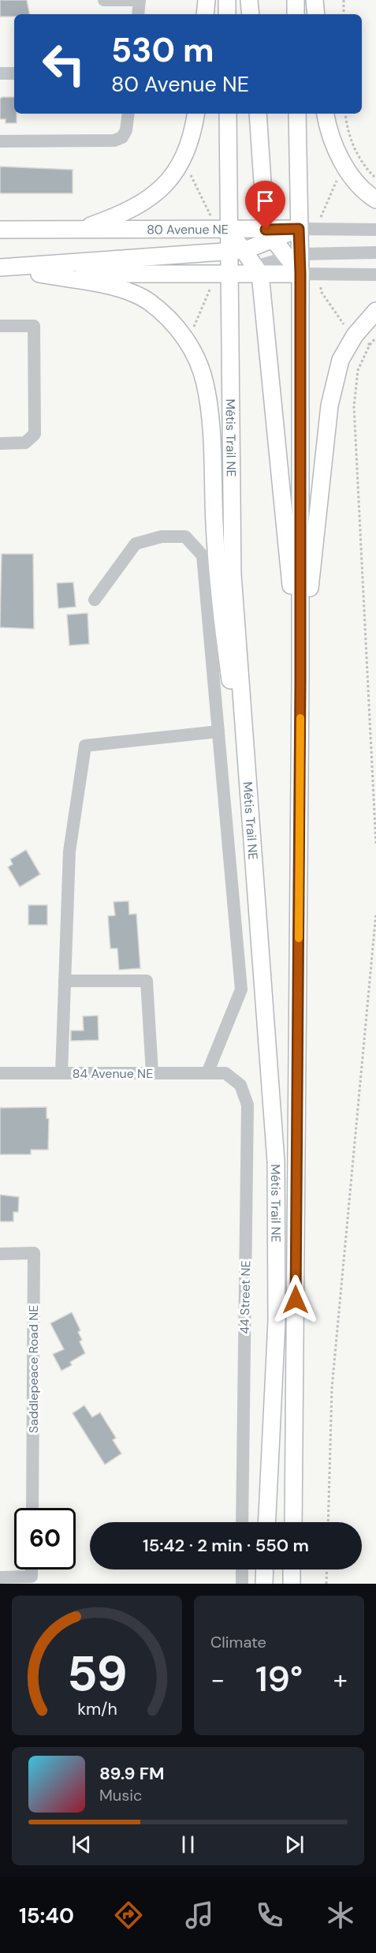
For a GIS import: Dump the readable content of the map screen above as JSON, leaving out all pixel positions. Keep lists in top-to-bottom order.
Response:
{
  "streets": {
    "main road": ["80 Avenue NE", "Métis Trail NE"],
    "street": ["84 Avenue NE", "44 Street NE", "Saddlepeace Road NE"]
  },
  "crossings": [
    ["84 Avenue NE", "44 Street NE"]
  ],
  "page": {
    "turn": ["530 m", "80 Avenue NE"],
    "limit": "60",
    "trip": "15:42 · 2 min · 550 m",
    "tile": "Climate",
    "heat": ["−", "19°", "+"],
    "song": ["89.9 FM", "Music"],
    "tabs": "15:40",
    "gauge": ["59", "km/h"]
  }
}
